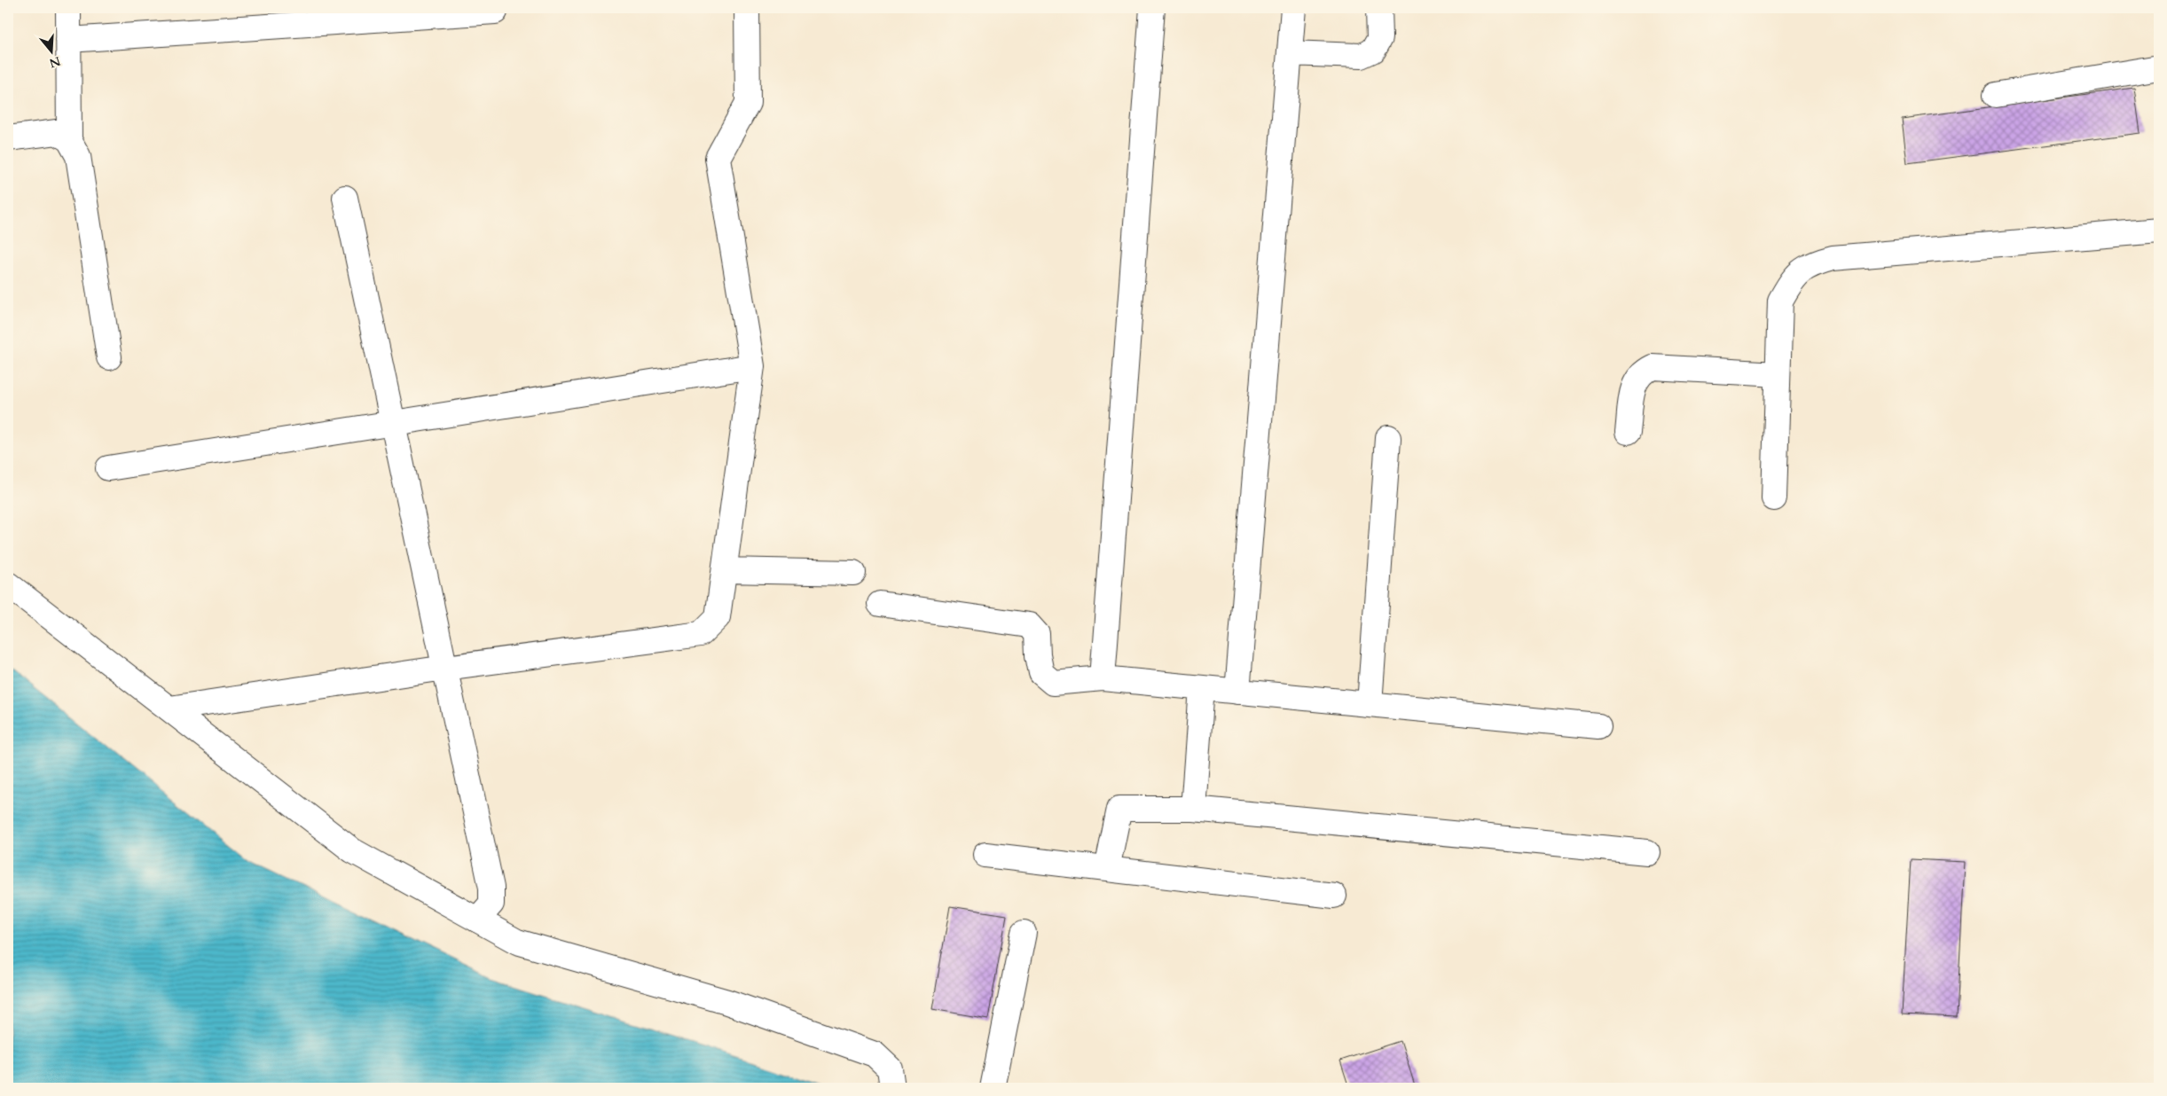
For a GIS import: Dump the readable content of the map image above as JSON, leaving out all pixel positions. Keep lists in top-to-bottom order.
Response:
{
  "north": "bottom"
}
